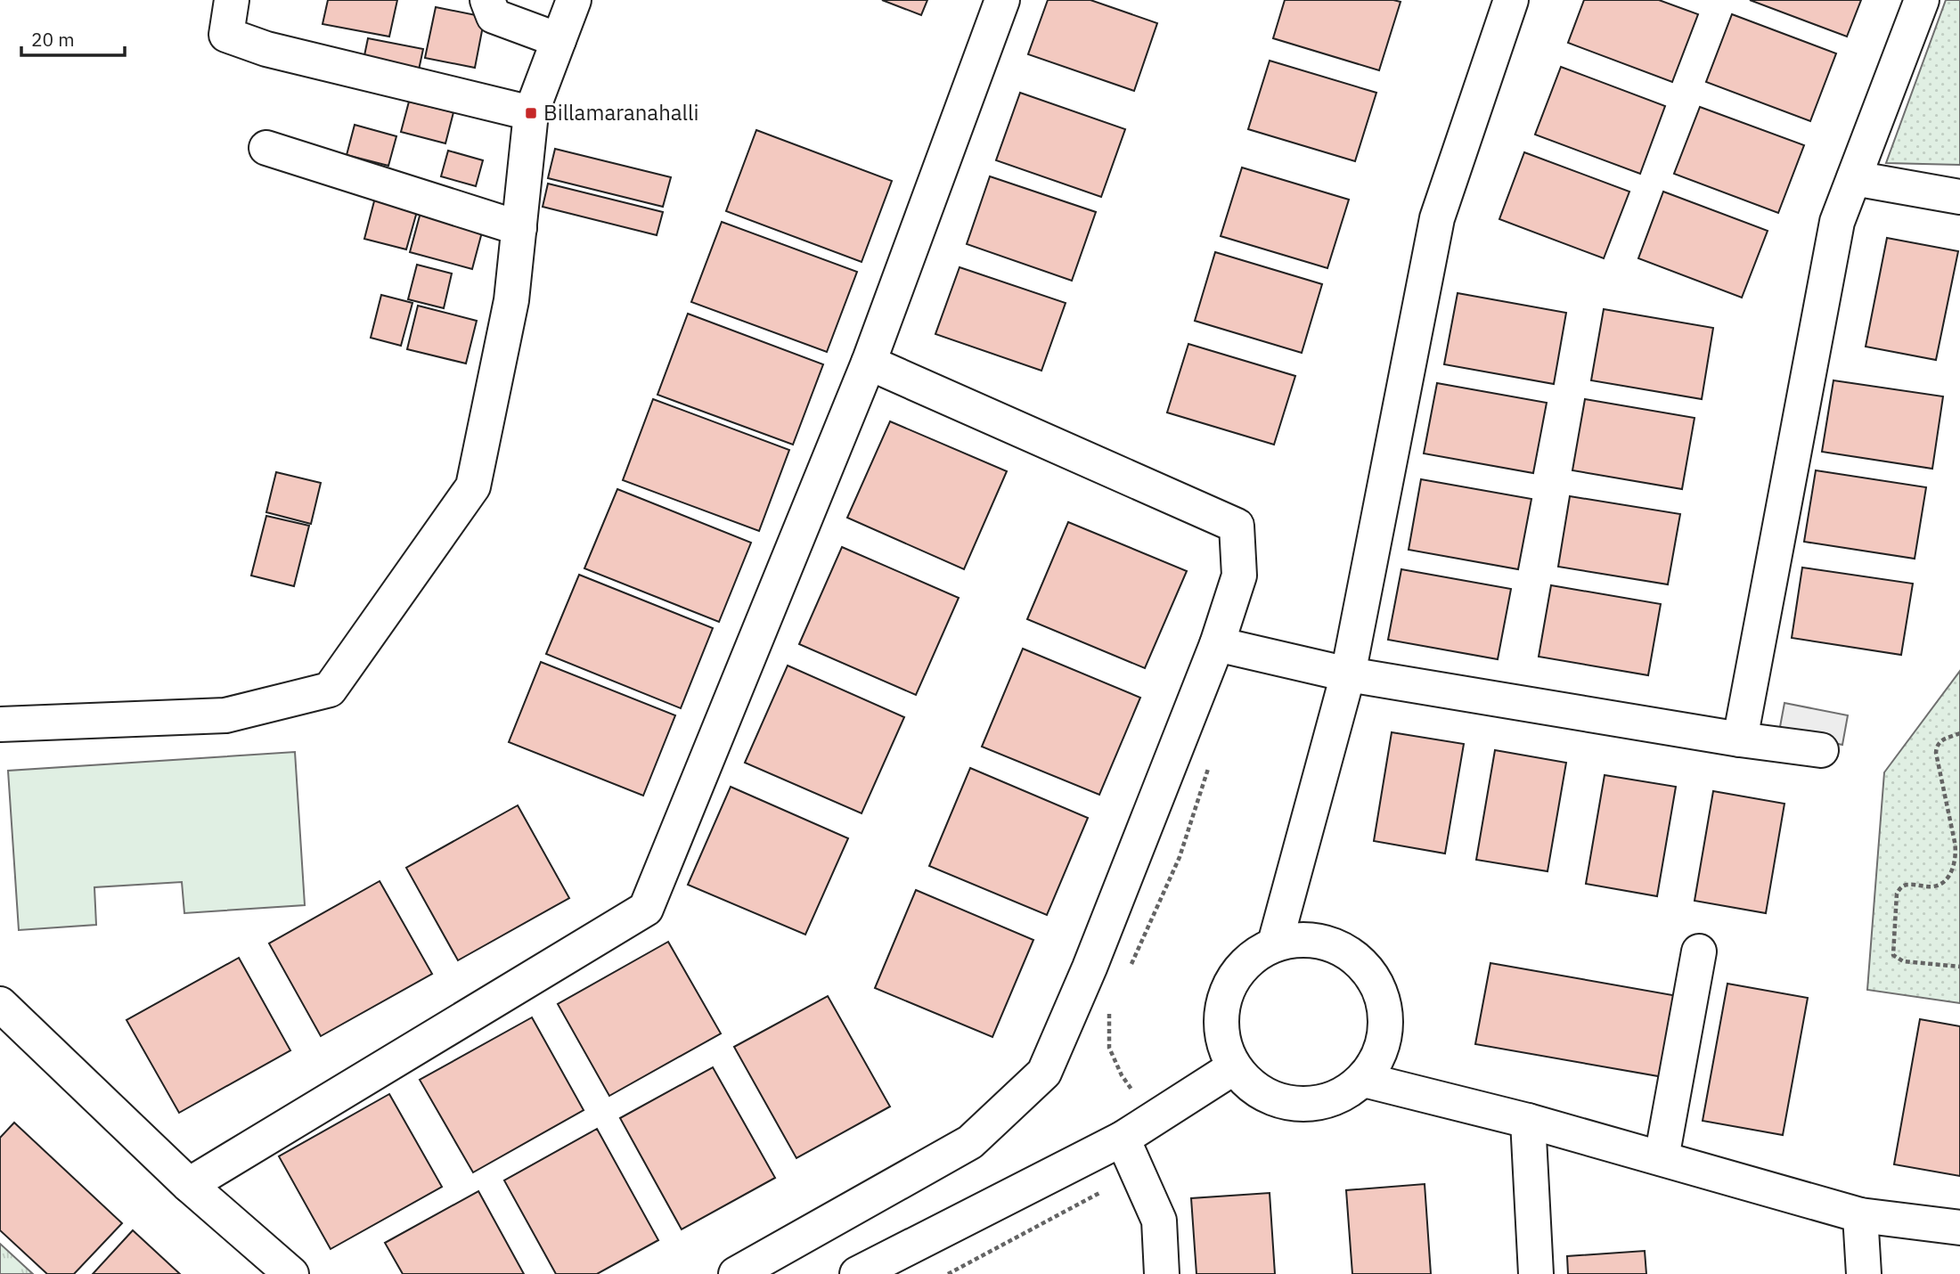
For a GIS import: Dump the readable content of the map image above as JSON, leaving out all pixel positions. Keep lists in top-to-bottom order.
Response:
{
  "places": {
    "transit": ["Billamaranahalli"]
  },
  "scale_bar": "20 m"
}
